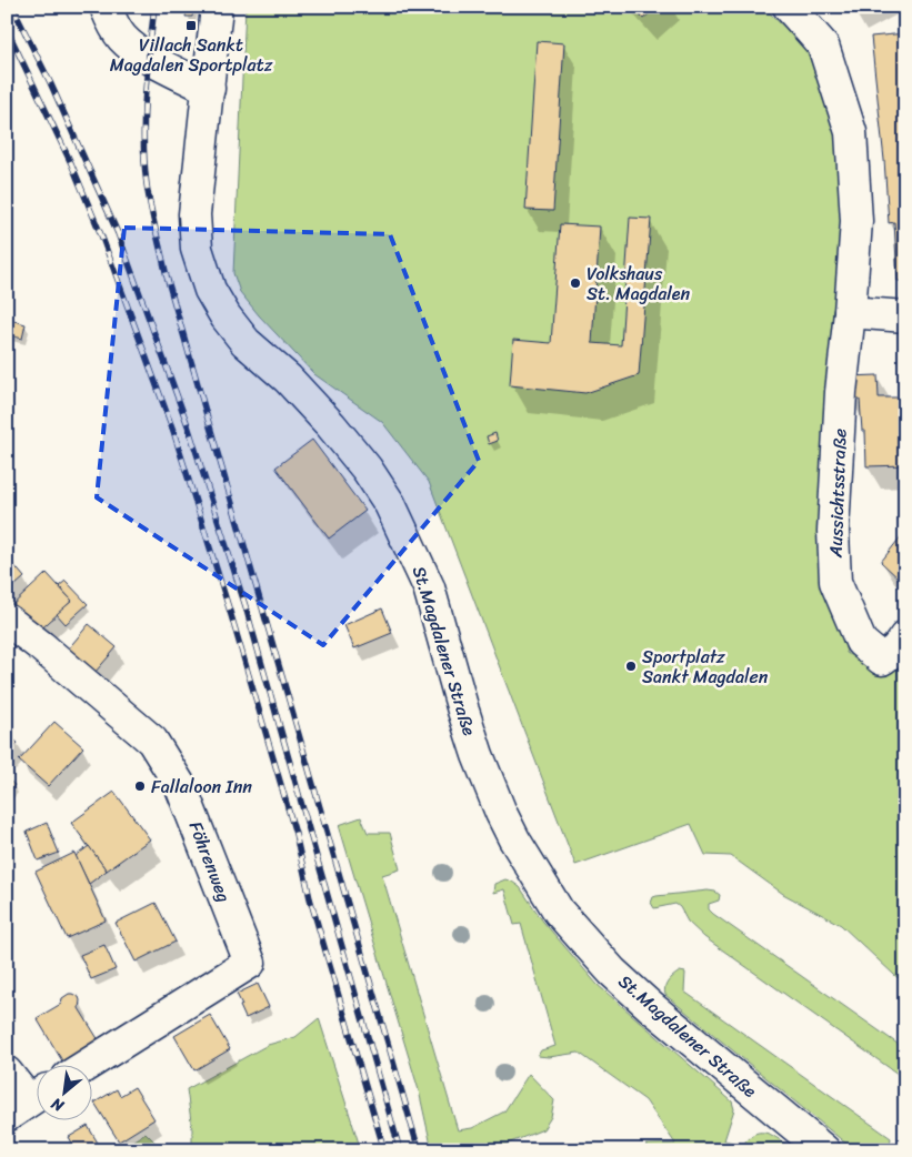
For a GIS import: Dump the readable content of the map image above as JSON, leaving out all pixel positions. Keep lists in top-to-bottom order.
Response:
{
  "streets": {
    "street": ["Aussichtsstraße", "St.Magdalener Straße", "Föhrenweg"]
  },
  "places": {
    "transit": ["Villach Sankt Magdalen Sportplatz"],
    "other": ["Volkshaus St. Magdalen", "Sportplatz Sankt Magdalen", "Fallaloon Inn"]
  },
  "north": "bottom left"
}
